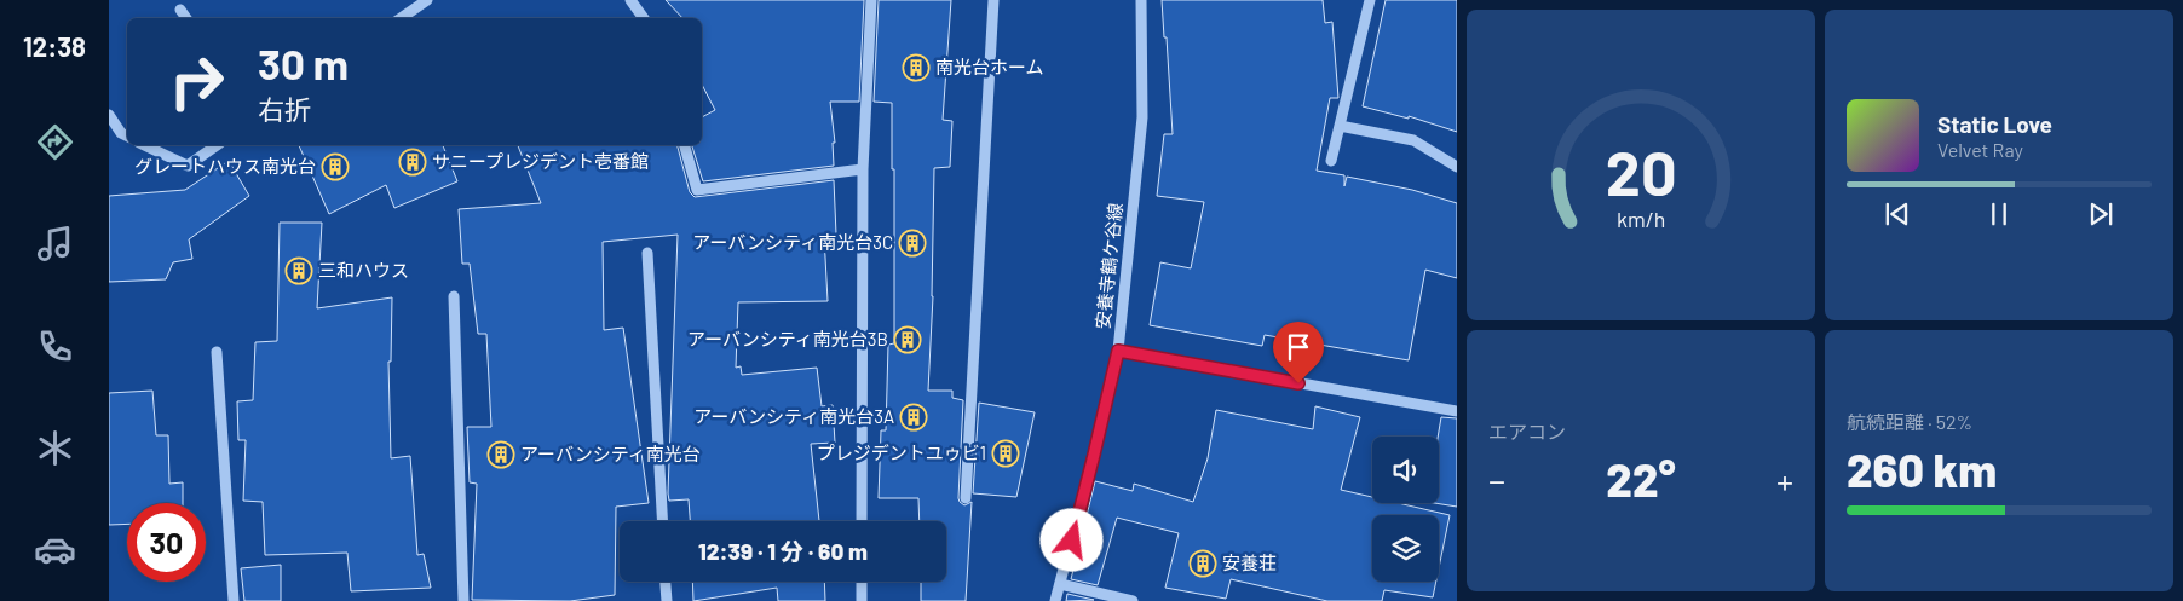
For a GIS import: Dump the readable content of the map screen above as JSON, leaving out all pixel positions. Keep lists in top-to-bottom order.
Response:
{
  "streets": {
    "street": ["安養寺鶴ケ谷線"]
  },
  "places": {
    "building": [
      "南光台ホーム",
      "サニープレジデント壱番館",
      "グレートハウス南光台",
      "アーバンシティ南光台3C",
      "三和ハウス",
      "アーバンシティ南光台3B",
      "アーバンシティ南光台3A",
      "プレジデントユゥビ1",
      "アーバンシティ南光台",
      "安養荘"
    ]
  },
  "page": {
    "tabs": "12:38",
    "turn": ["30 m", "右折"],
    "song": ["Static Love", "Velvet Ray"],
    "tile": [
      "エアコン",
      ["航続距離 · 52%", "260 km"]
    ],
    "heat": ["−", "22°", "+"],
    "limit": "30",
    "trip": "12:39 · 1 分 · 60 m",
    "gauge": ["20", "km/h"]
  }
}
